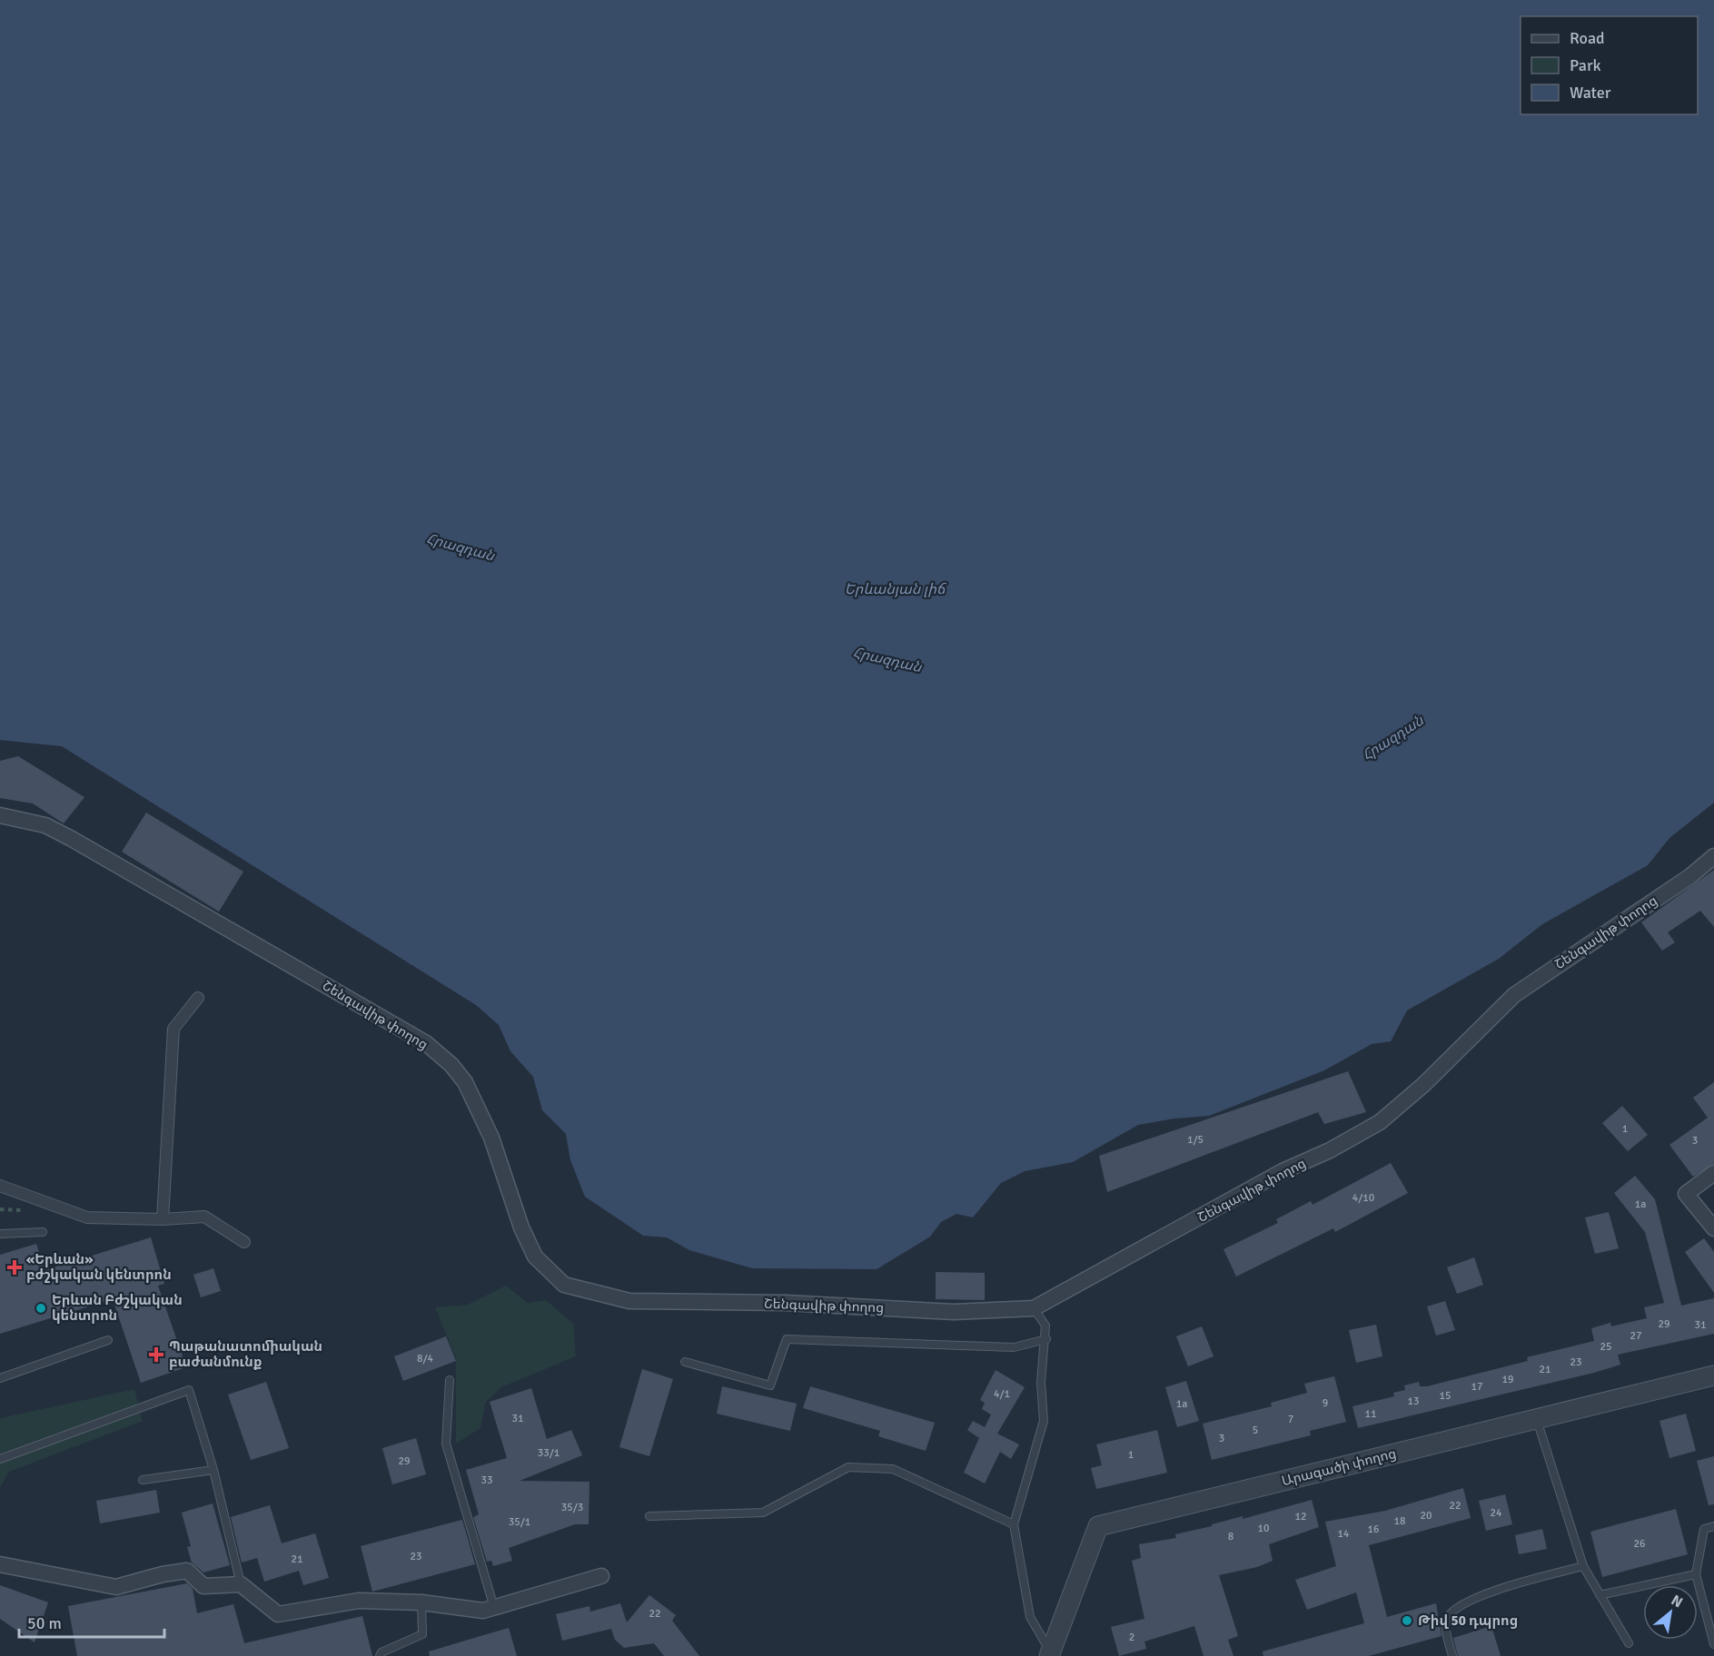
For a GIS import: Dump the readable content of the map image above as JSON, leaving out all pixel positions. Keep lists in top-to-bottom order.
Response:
{
  "streets": {
    "street": ["Շենգավիթ փողոց", "Արագածի փողոց"]
  },
  "water": ["Հրազդան", "Երևանյան լիճ"],
  "places": {
    "health": ["«Երևան» բժշկական կենտրոն", "Պաթանատոմիական բաժանմունք"],
    "other": ["Երևան Բժշկական կենտրոն", "Թիվ 50 դպրոց"]
  },
  "house_numbers": [
    "1",
    "1/5",
    "3",
    "4/10",
    "1a",
    "29",
    "31",
    "27",
    "25",
    "8/4",
    "23",
    "21",
    "19",
    "17",
    "4/1",
    "15",
    "13",
    "9",
    "1a",
    "11",
    "31",
    "7",
    "5",
    "3",
    "33/1",
    "1",
    "29",
    "33",
    "22",
    "35/3",
    "24",
    "20",
    "12",
    "18",
    "35/1",
    "10",
    "16",
    "14",
    "8",
    "26",
    "23",
    "21",
    "22",
    "2"
  ],
  "legend": ["Road", "Park", "Water"],
  "scale_bar": "50 m",
  "north": "top right"
}
